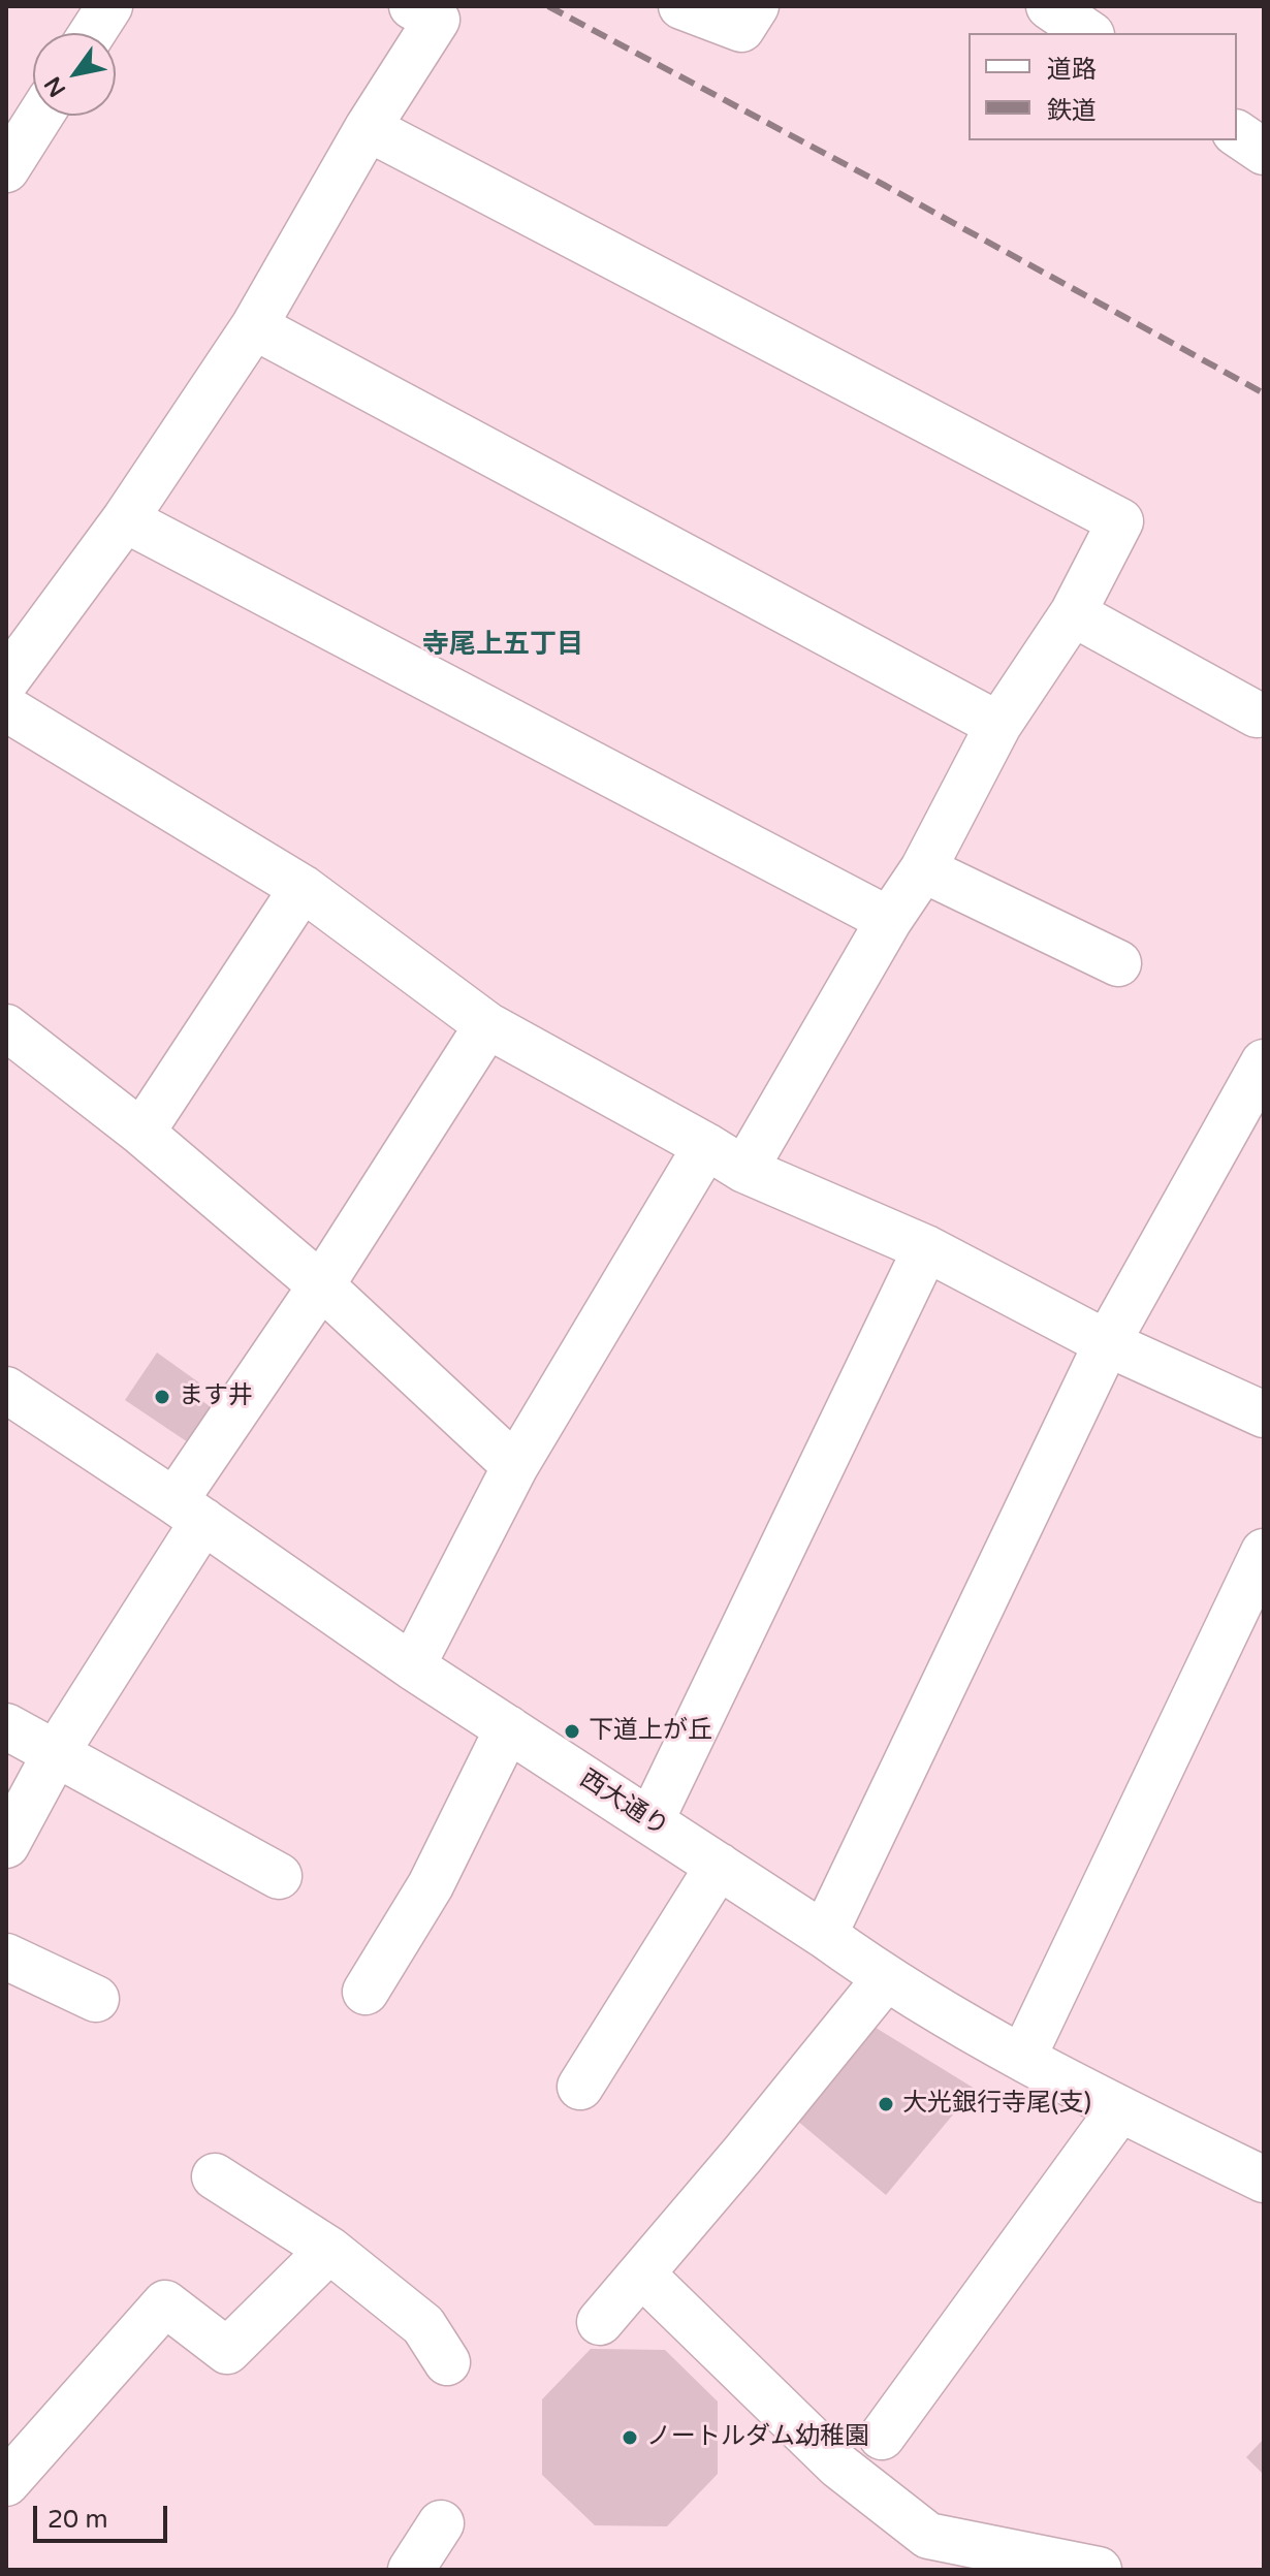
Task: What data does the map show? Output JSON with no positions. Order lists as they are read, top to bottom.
{
  "streets": {
    "street": ["西大通り"]
  },
  "districts": ["寺尾上五丁目"],
  "places": [
    "ます井",
    "下道上が丘",
    "大光銀行寺尾(支)",
    "ノートルダム幼稚園"
  ],
  "legend": ["道路", "鉄道"],
  "scale_bar": "20 m",
  "north": "bottom left"
}
